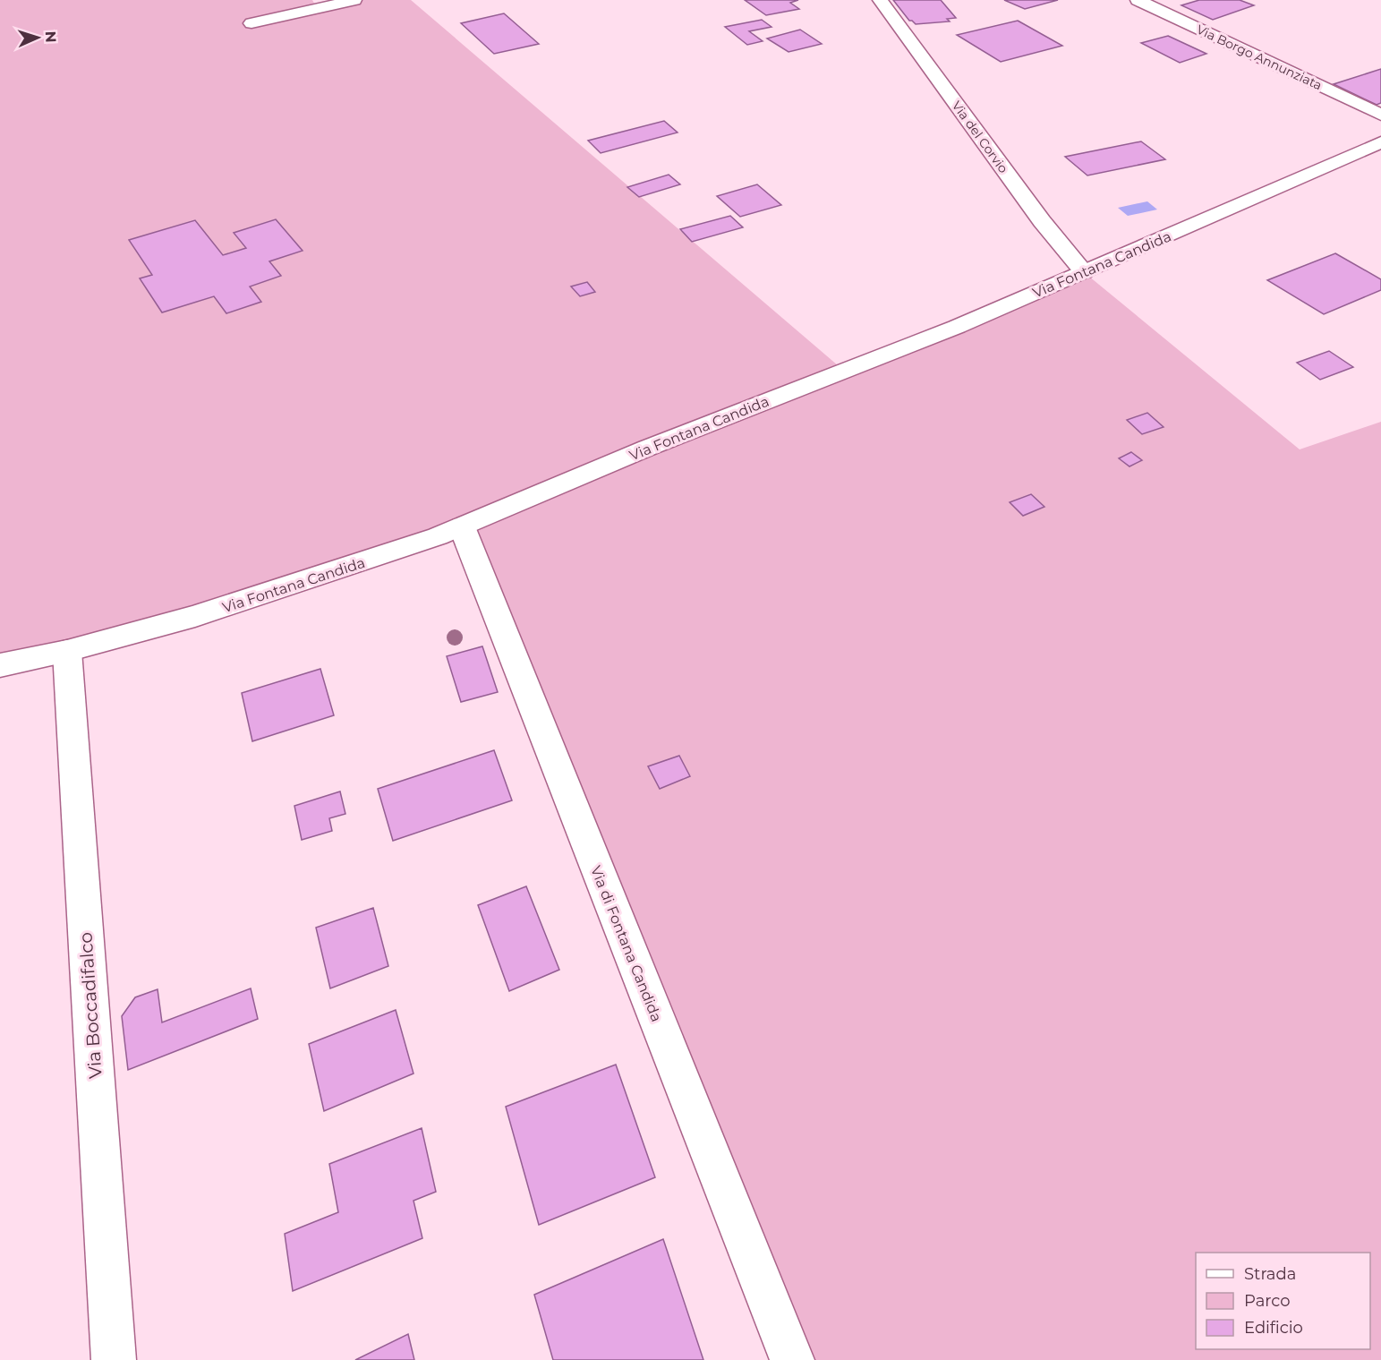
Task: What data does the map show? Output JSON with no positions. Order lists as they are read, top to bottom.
{
  "streets": {
    "street": [
      "Via Borgo Annunziata",
      "Via del Corvio",
      "Via Fontana Candida",
      "Via di Fontana Candida",
      "Via Boccadifalco"
    ]
  },
  "crossings": [
    ["Via del Corvio", "Via Fontana Candida"],
    ["Via Fontana Candida", "Via di Fontana Candida"],
    ["Via Fontana Candida", "Via Boccadifalco"]
  ],
  "legend": ["Strada", "Parco", "Edificio"],
  "north": "right"
}
